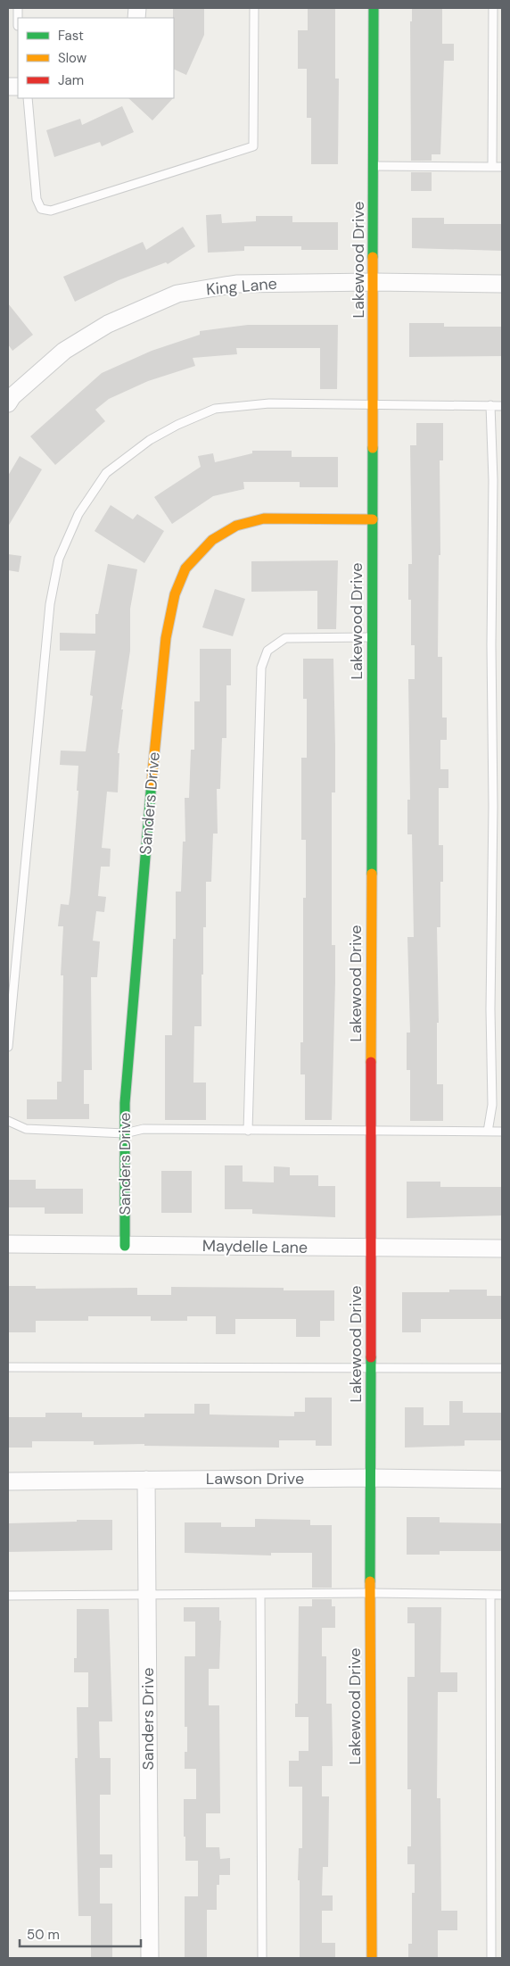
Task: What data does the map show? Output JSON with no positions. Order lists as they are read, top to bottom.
{
  "streets": {
    "street": [
      "Lakewood Drive",
      "King Lane",
      "Sanders Drive",
      "Maydelle Lane",
      "Lawson Drive"
    ]
  },
  "crossings": [
    ["Lakewood Drive", "King Lane"],
    ["Lakewood Drive", "Sanders Drive"],
    ["Lakewood Drive", "Maydelle Lane"],
    ["Lakewood Drive", "Lawson Drive"],
    ["Sanders Drive", "Maydelle Lane"],
    ["Sanders Drive", "Lawson Drive"]
  ],
  "legend": ["Fast", "Slow", "Jam"],
  "scale_bar": "50 m"
}
